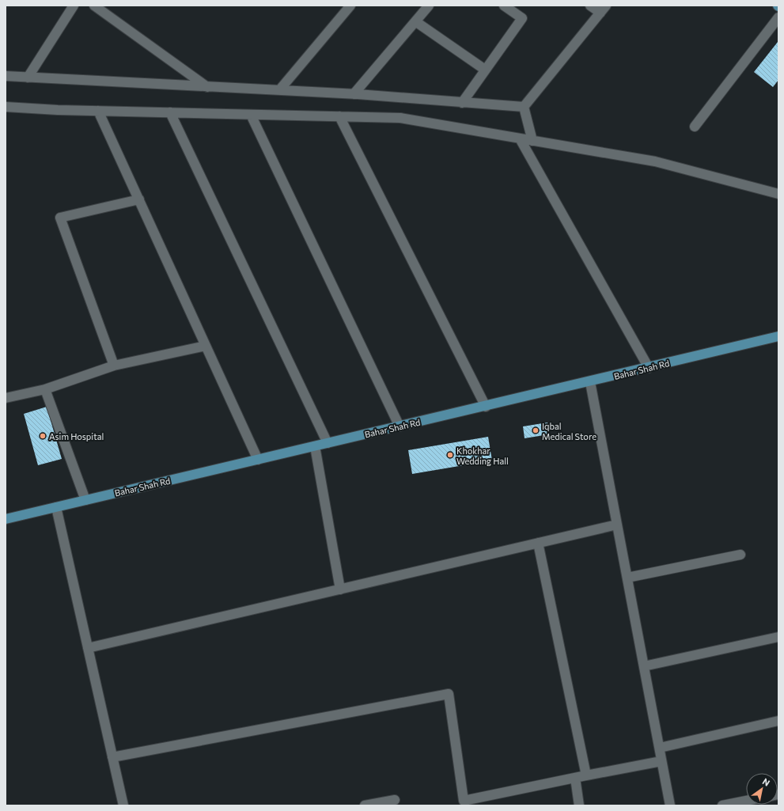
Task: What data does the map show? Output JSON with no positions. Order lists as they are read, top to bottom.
{
  "streets": {
    "main road": ["Bahar Shah Rd"]
  },
  "places": ["Iqbal Medical Store", "Asim Hospital", "Khokhar Wedding Hall"],
  "north": "top right"
}
